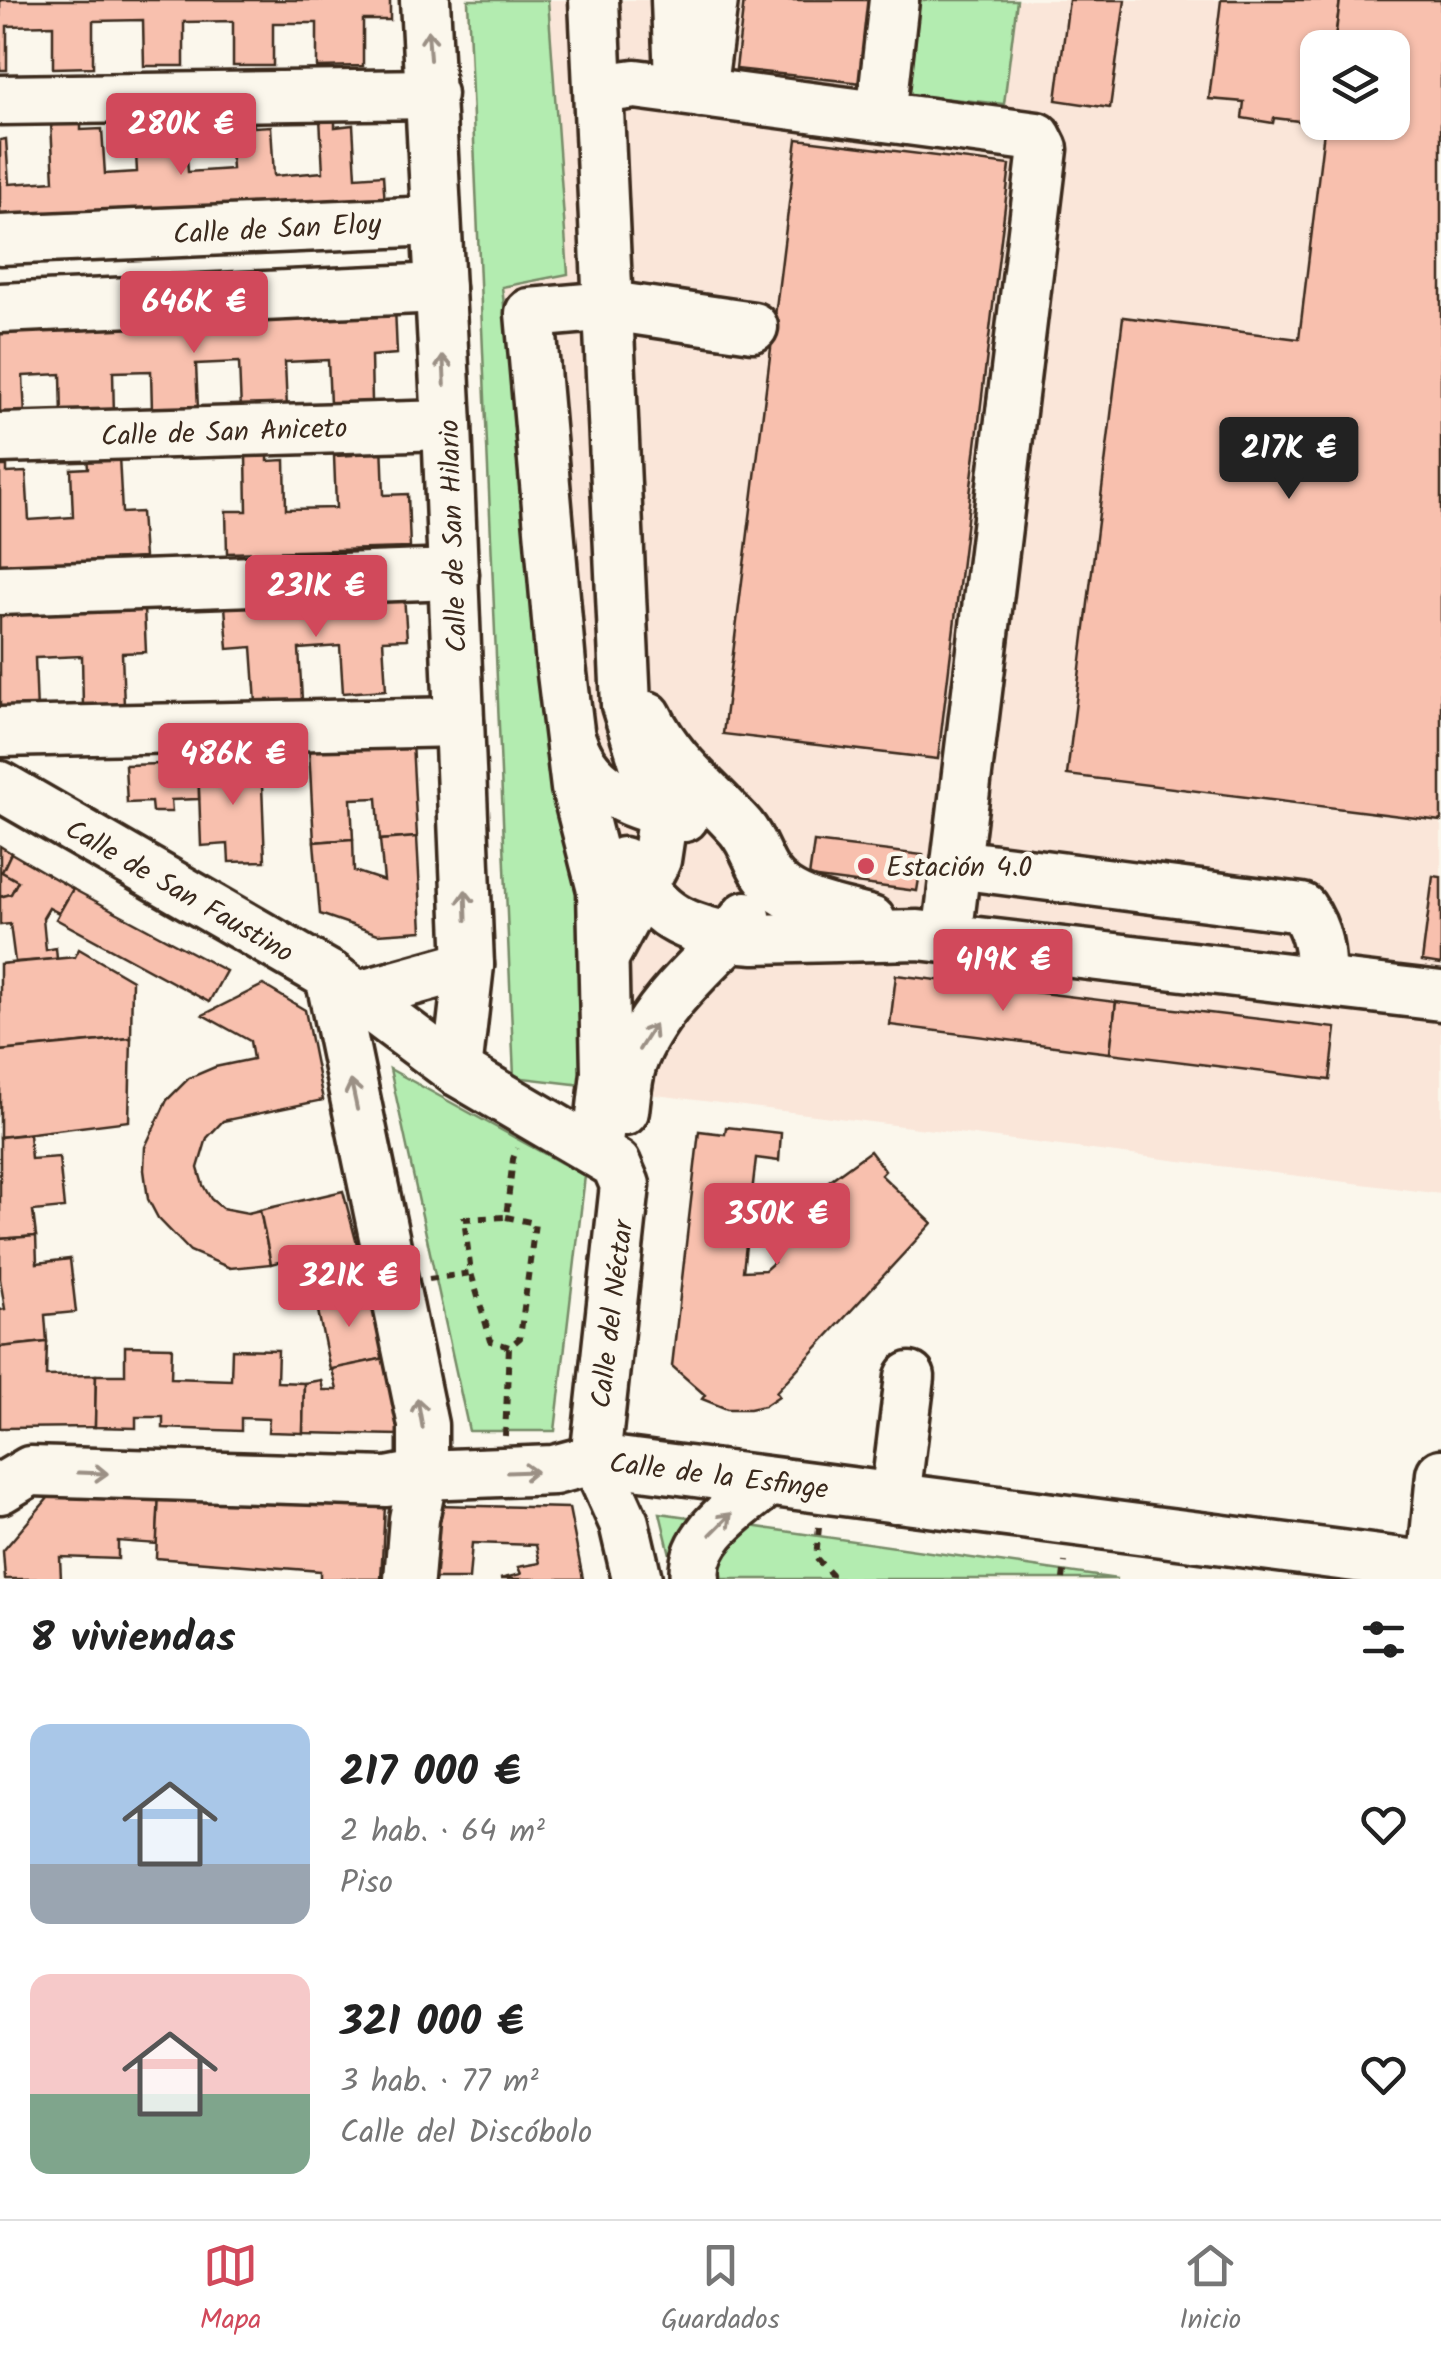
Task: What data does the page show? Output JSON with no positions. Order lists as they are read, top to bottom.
{
  "streets": {
    "street": [
      "Calle de San Eloy",
      "Calle de San Aniceto",
      "Calle de San Hilario",
      "Calle de San Faustino",
      "Calle del Néctar",
      "Calle de la Esfinge"
    ]
  },
  "crossings": [
    ["Calle de San Eloy", "Calle de San Hilario"],
    ["Calle de San Aniceto", "Calle de San Hilario"],
    ["Calle de San Hilario", "Calle de San Faustino"],
    ["Calle de San Faustino", "Calle del Néctar"],
    ["Calle del Néctar", "Calle de la Esfinge"]
  ],
  "one_way": ["Calle de la Esfinge"],
  "places": ["Estación 4.0"],
  "page": {
    "price": [
      "280K €",
      "646K €",
      "217K €",
      "231K €",
      "486K €",
      "419K €",
      "350K €",
      "321K €"
    ],
    "heading": "8 viviendas",
    "list": [
      {
        "name": "217 000 €",
        "note": "2 hab. · 64 m² · Piso"
      },
      {
        "name": "321 000 €",
        "note": "3 hab. · 77 m² · Calle del Discóbolo"
      }
    ],
    "tabs": ["Mapa", "Guardados", "Inicio"]
  }
}
